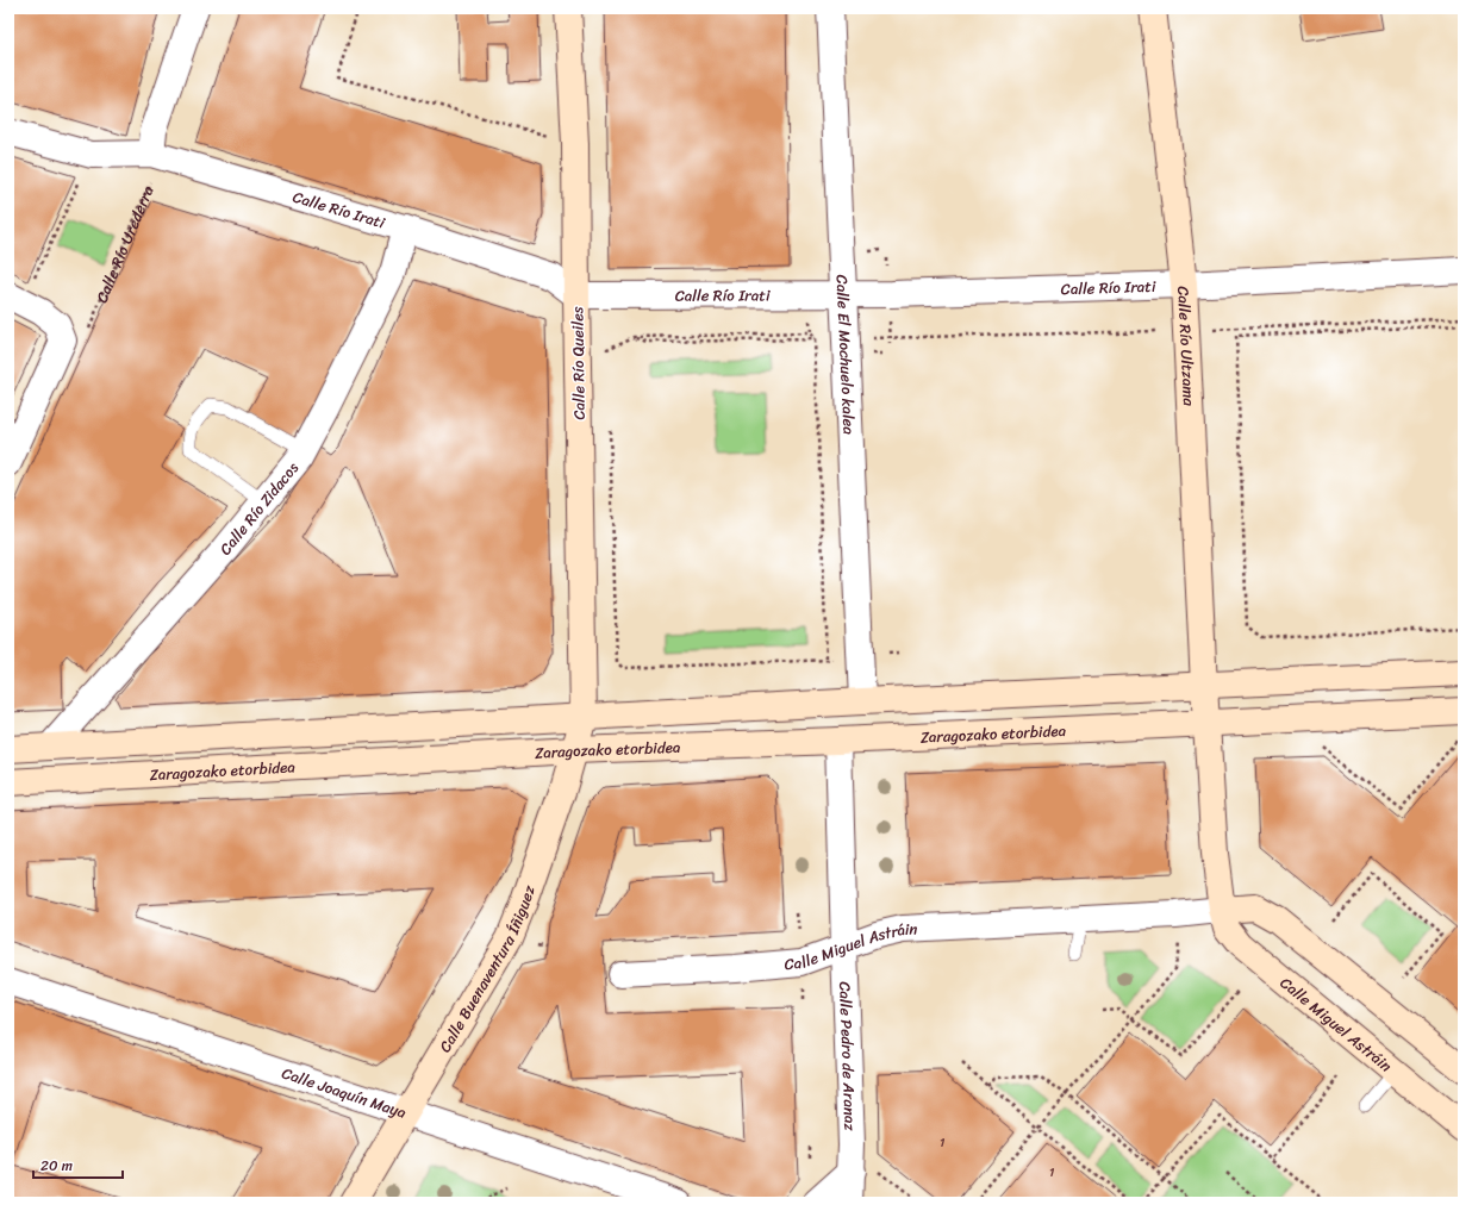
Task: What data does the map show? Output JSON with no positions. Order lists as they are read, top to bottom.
{
  "streets": {
    "main road": [
      "Calle Río Ultzama",
      "Calle Río Queiles",
      "Zaragozako etorbidea",
      "Calle Miguel Astráin",
      "Calle Buenaventura Íñiguez"
    ],
    "street": [
      "Calle Río Irati",
      "Calle El Mochuelo kalea",
      "Calle Río Zidacos",
      "Calle Pedro de Aranaz",
      "Calle Joaquín Maya"
    ],
    "path": ["Calle Río Urederra"]
  },
  "crossings": [
    ["Calle Río Irati", "Calle Río Urederra"],
    ["Calle Río Irati", "Calle Río Ultzama"],
    ["Calle Río Irati", "Calle El Mochuelo kalea"],
    ["Calle Río Irati", "Calle Río Queiles"],
    ["Calle Río Irati", "Calle Río Zidacos"],
    ["Calle Río Ultzama", "Zaragozako etorbidea"],
    ["Calle El Mochuelo kalea", "Zaragozako etorbidea"],
    ["Calle Río Queiles", "Zaragozako etorbidea"],
    ["Calle Río Queiles", "Calle Buenaventura Íñiguez"],
    ["Calle Río Zidacos", "Zaragozako etorbidea"],
    ["Zaragozako etorbidea", "Calle Miguel Astráin"],
    ["Zaragozako etorbidea", "Calle Buenaventura Íñiguez"],
    ["Zaragozako etorbidea", "Calle Pedro de Aranaz"],
    ["Calle Miguel Astráin", "Calle Pedro de Aranaz"],
    ["Calle Buenaventura Íñiguez", "Calle Joaquín Maya"]
  ],
  "house_numbers": ["1", "1"],
  "scale_bar": "20 m"
}
